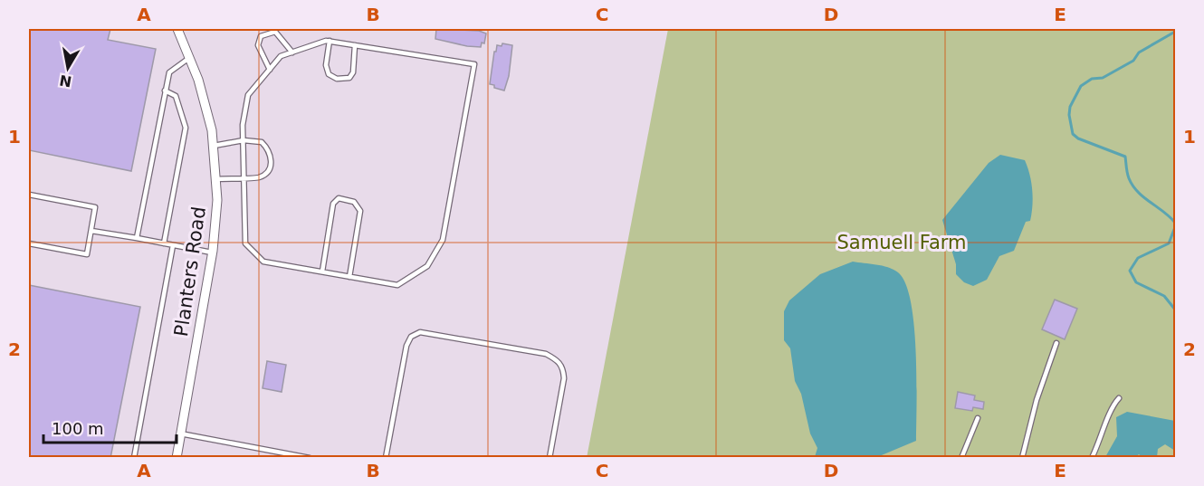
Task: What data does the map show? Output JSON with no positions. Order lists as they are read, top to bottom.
{
  "streets": {
    "street": ["Planters Road"]
  },
  "parks": ["Samuell Farm"],
  "scale_bar": "100 m",
  "north": "bottom",
  "grid": {
    "columns": [
      "A",
      "B",
      "C",
      "D",
      "E"
    ],
    "rows": ["1", "2"]
  }
}
